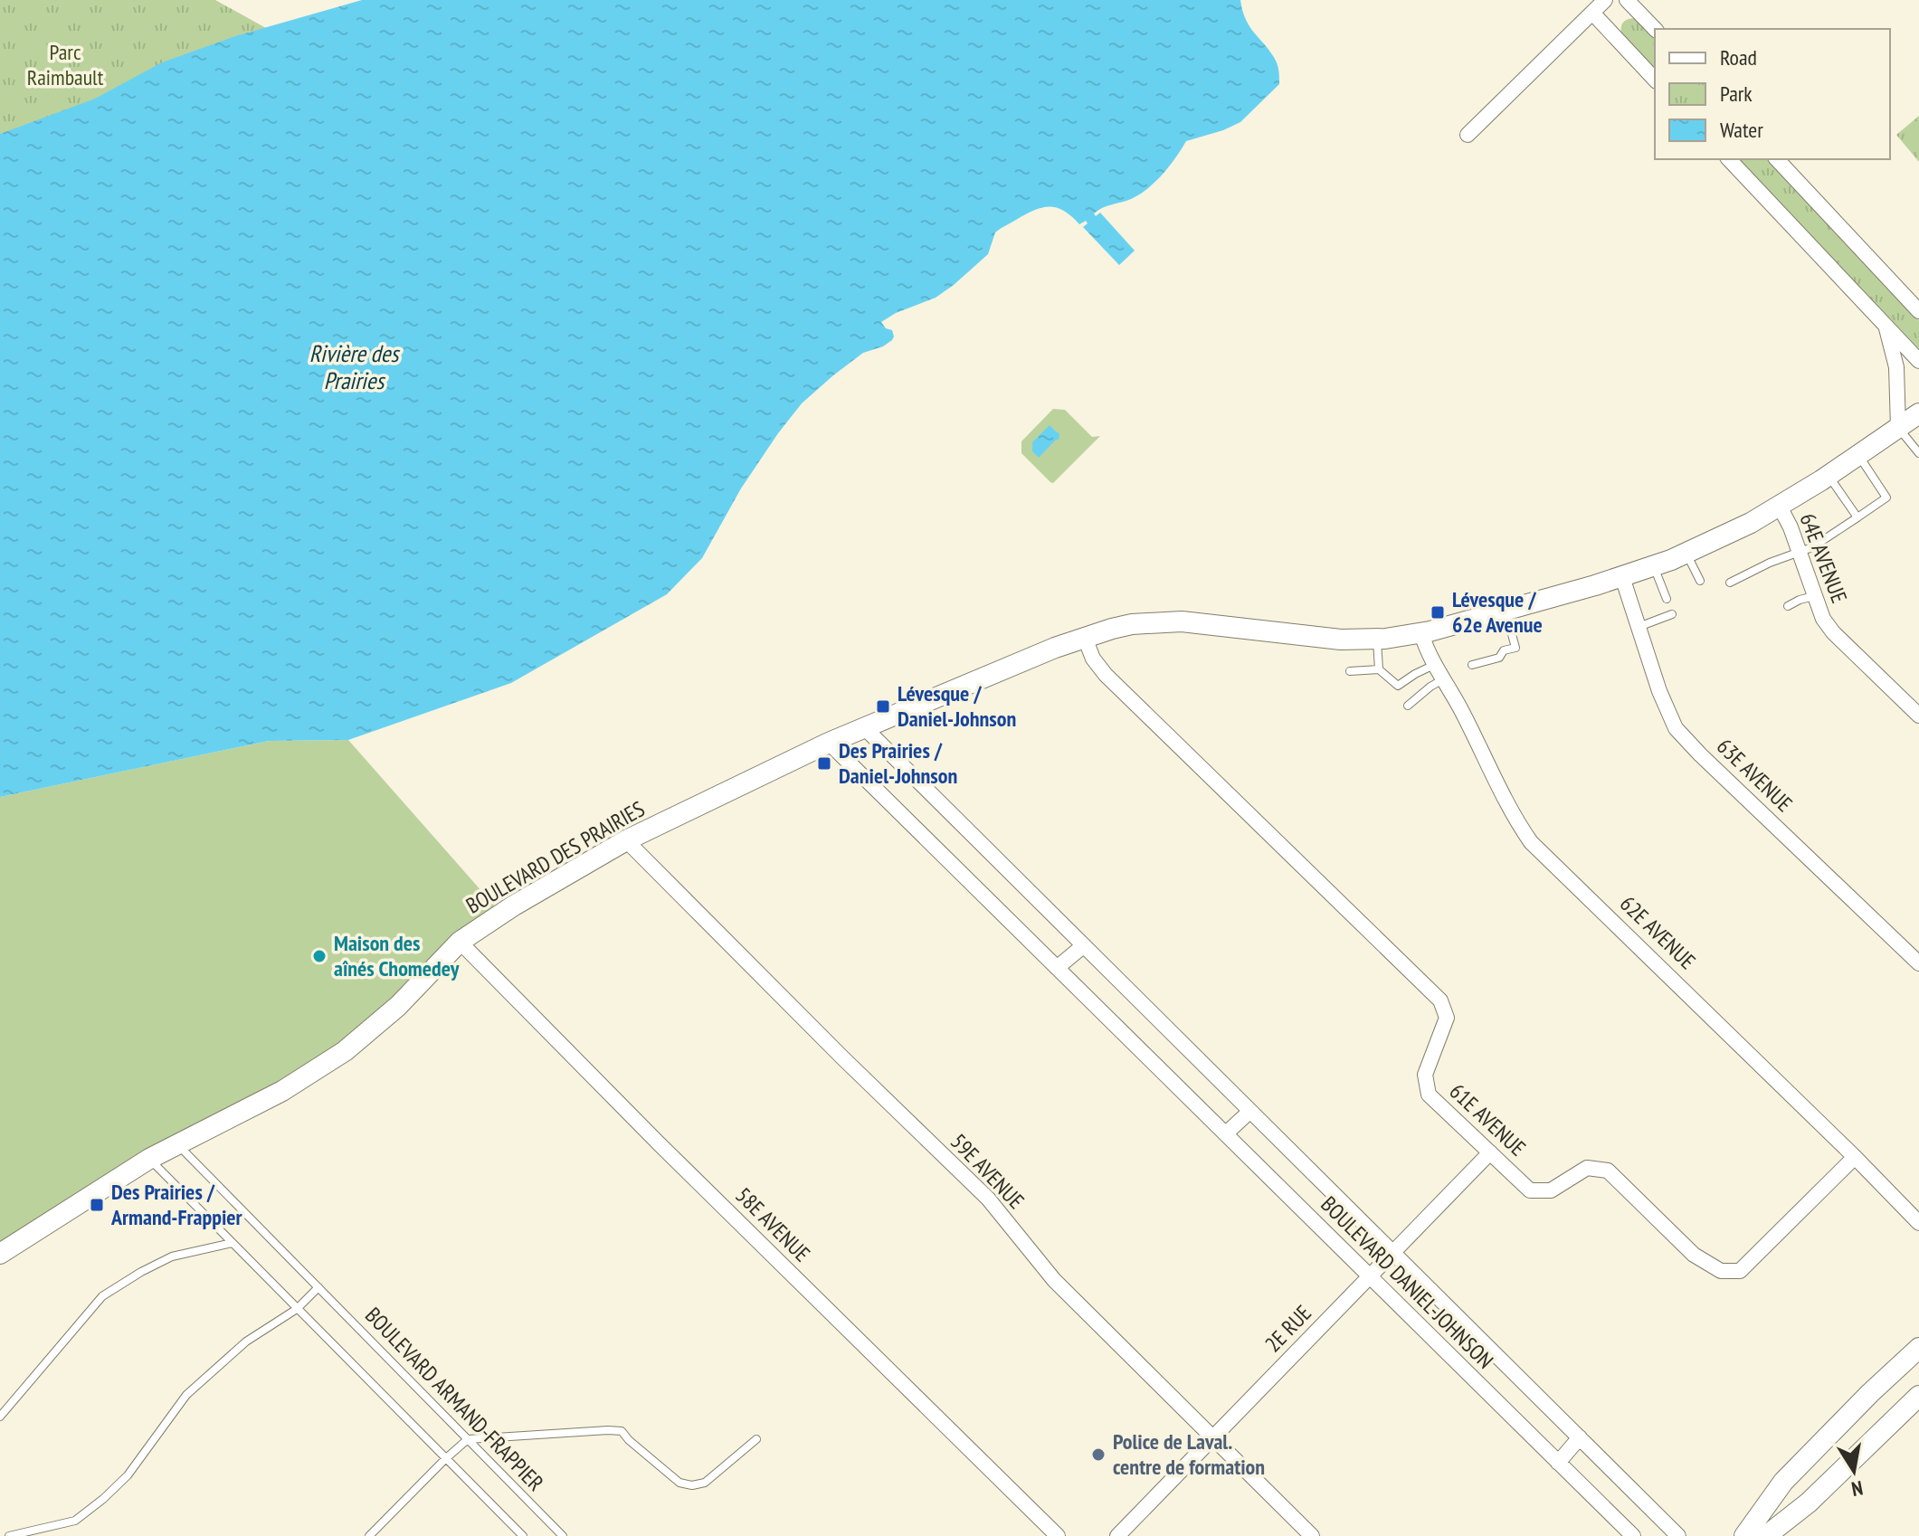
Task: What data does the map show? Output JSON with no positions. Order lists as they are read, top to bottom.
{
  "streets": {
    "street": [
      "64E AVENUE",
      "63E AVENUE",
      "BOULEVARD DES PRAIRIES",
      "62E AVENUE",
      "61E AVENUE",
      "59E AVENUE",
      "58E AVENUE",
      "BOULEVARD DANIEL-JOHNSON",
      "2E RUE"
    ],
    "lane": ["BOULEVARD ARMAND-FRAPPIER"]
  },
  "crossings": [
    ["64E AVENUE", "BOULEVARD DES PRAIRIES"],
    ["63E AVENUE", "BOULEVARD DES PRAIRIES"],
    ["BOULEVARD DES PRAIRIES", "62E AVENUE"],
    ["BOULEVARD DES PRAIRIES", "61E AVENUE"],
    ["BOULEVARD DES PRAIRIES", "59E AVENUE"],
    ["BOULEVARD DES PRAIRIES", "58E AVENUE"],
    ["BOULEVARD DES PRAIRIES", "BOULEVARD DANIEL-JOHNSON"],
    ["BOULEVARD DES PRAIRIES", "BOULEVARD ARMAND-FRAPPIER"],
    ["62E AVENUE", "61E AVENUE"],
    ["61E AVENUE", "2E RUE"],
    ["59E AVENUE", "2E RUE"],
    ["BOULEVARD DANIEL-JOHNSON", "2E RUE"]
  ],
  "water": ["Rivière des Prairies"],
  "parks": ["Parc Raimbault"],
  "places": {
    "transit": [
      "Lévesque / 62e Avenue",
      "Lévesque / Daniel-Johnson",
      "Des Prairies / Daniel-Johnson",
      "Des Prairies / Armand-Frappier"
    ],
    "other": ["Maison des aînés Chomedey", "Police de Laval. centre de formation"]
  },
  "legend": ["Road", "Park", "Water"],
  "north": "bottom"
}
